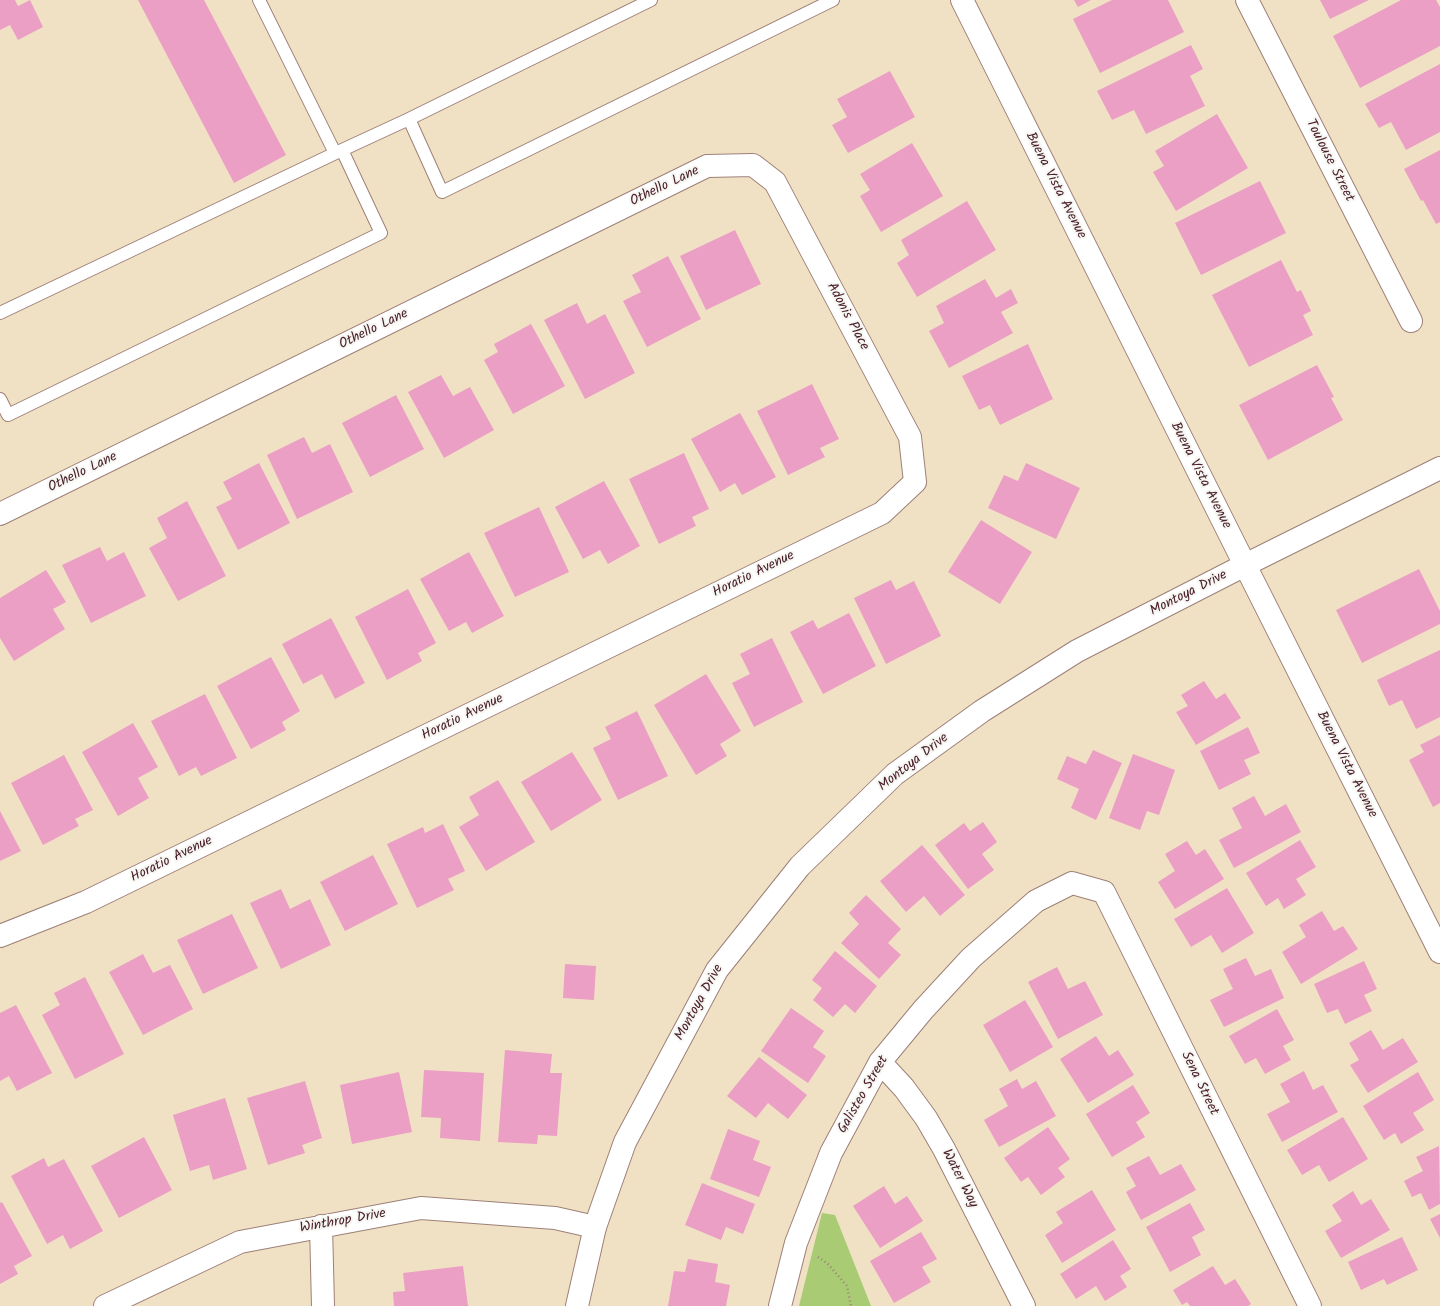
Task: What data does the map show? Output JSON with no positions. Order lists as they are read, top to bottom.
{
  "streets": {
    "street": [
      "Toulouse Street",
      "Buena Vista Avenue",
      "Othello Lane",
      "Adonis Place",
      "Horatio Avenue",
      "Montoya Drive",
      "Sena Street",
      "Galisteo Street",
      "Water Way",
      "Winthrop Drive"
    ]
  },
  "crossings": [
    ["Buena Vista Avenue", "Montoya Drive"],
    ["Othello Lane", "Adonis Place"],
    ["Adonis Place", "Horatio Avenue"],
    ["Montoya Drive", "Winthrop Drive"],
    ["Sena Street", "Galisteo Street"],
    ["Galisteo Street", "Water Way"]
  ]
}
